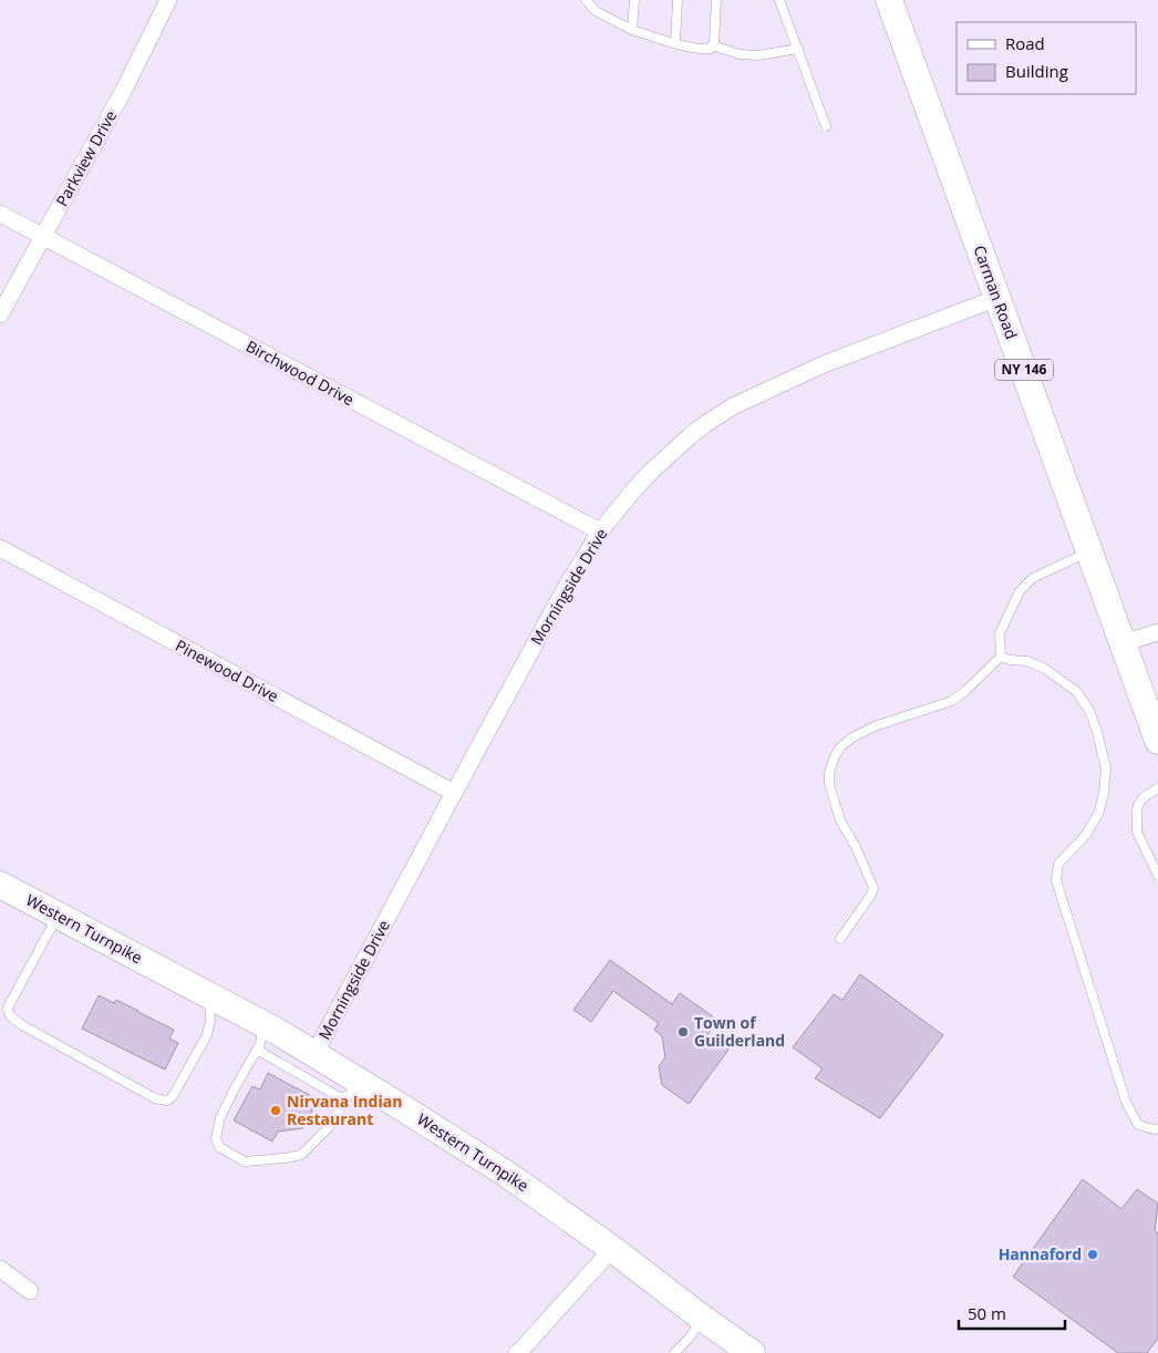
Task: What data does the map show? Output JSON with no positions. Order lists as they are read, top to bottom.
{
  "streets": {
    "main road": ["Carman Road", "NY 146", "Western Turnpike"],
    "street": [
      "Parkview Drive",
      "Birchwood Drive",
      "Morningside Drive",
      "Pinewood Drive"
    ]
  },
  "crossings": [
    ["Parkview Drive", "Birchwood Drive"],
    ["Carman Road", "Morningside Drive"],
    ["Birchwood Drive", "Morningside Drive"],
    ["Morningside Drive", "Pinewood Drive"],
    ["Morningside Drive", "Western Turnpike"]
  ],
  "places": ["Town of Guilderland", "Nirvana Indian Restaurant", "Hannaford"],
  "legend": ["Road", "Building"],
  "scale_bar": "50 m"
}
